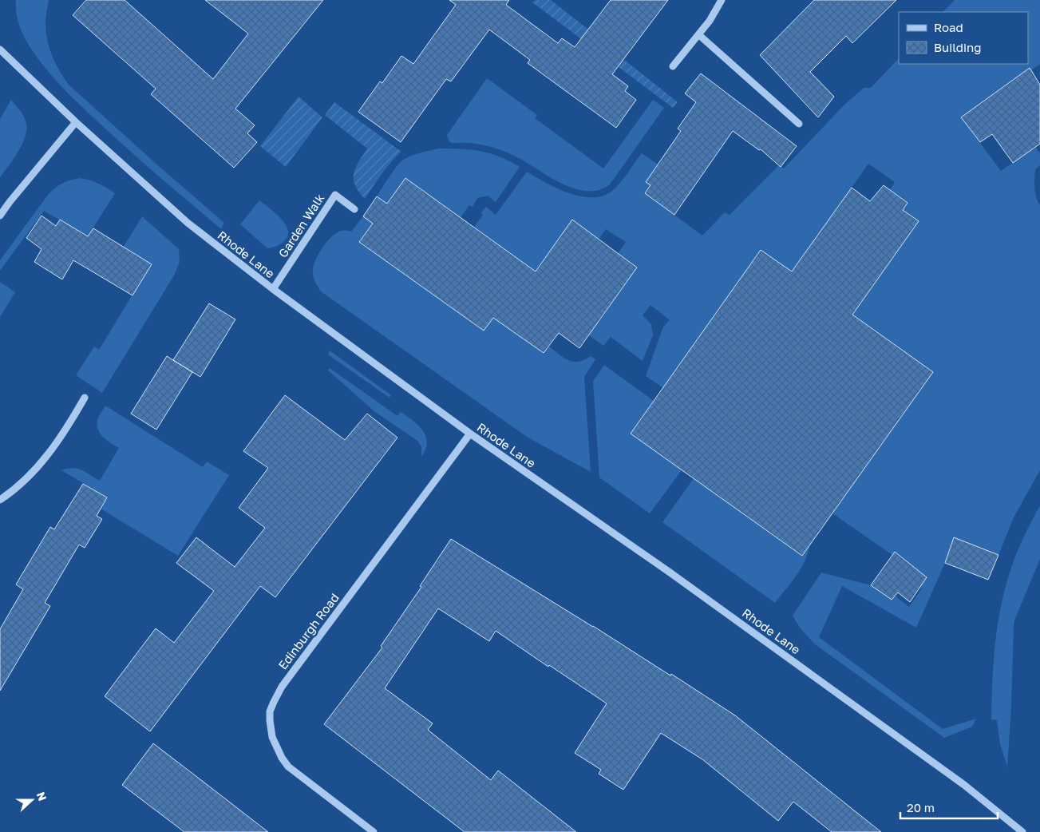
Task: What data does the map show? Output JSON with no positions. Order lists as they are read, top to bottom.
{
  "streets": {
    "street": ["Garden Walk", "Rhode Lane", "Edinburgh Road"]
  },
  "crossings": [
    ["Garden Walk", "Rhode Lane"],
    ["Rhode Lane", "Edinburgh Road"]
  ],
  "legend": ["Road", "Building"],
  "scale_bar": "20 m",
  "north": "right"
}
